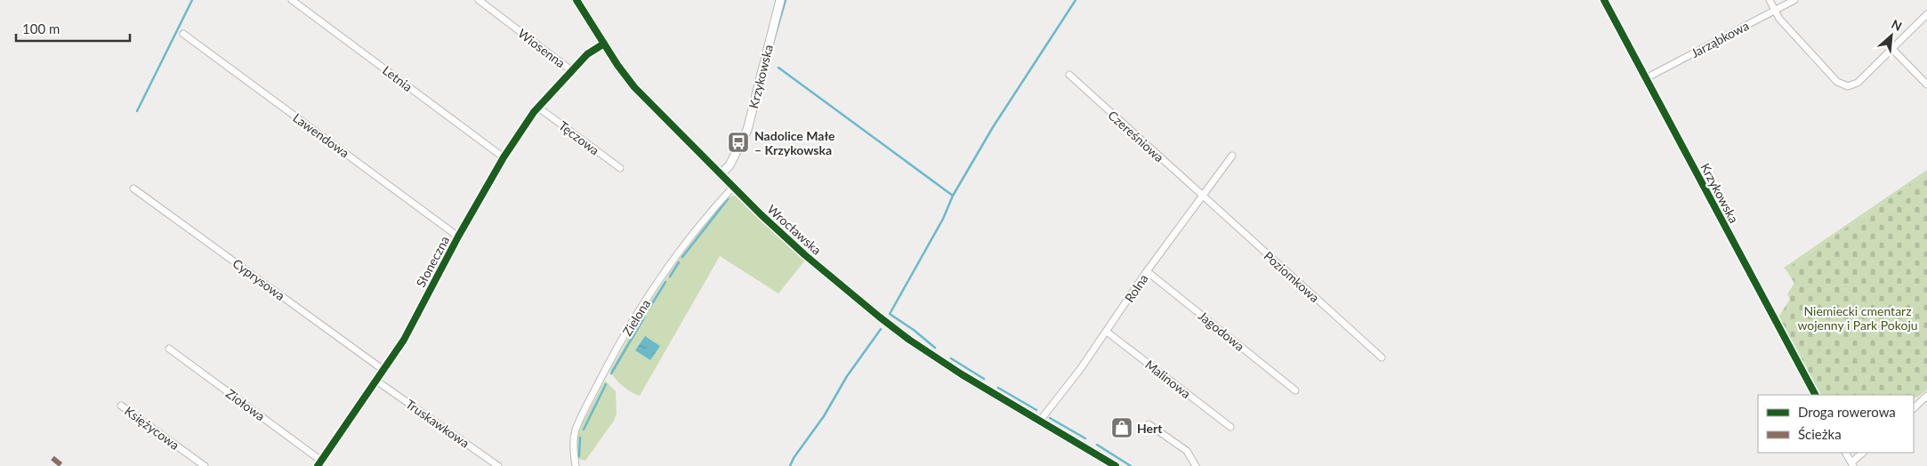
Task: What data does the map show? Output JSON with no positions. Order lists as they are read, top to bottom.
{
  "streets": {
    "street": [
      "Jarząbkowa",
      "Wiosenna",
      "Krzykowska",
      "Letnia",
      "Lawendowa",
      "Czereśniowa",
      "Tęczowa",
      "Wrocławska",
      "Słoneczna",
      "Poziomkowa",
      "Cyprysowa",
      "Rolna",
      "Zielona",
      "Jagodowa",
      "Malinowa",
      "Ziołowa",
      "Truskawkowa",
      "Księżycowa"
    ]
  },
  "crossings": [
    ["Jarząbkowa", "Krzykowska"],
    ["Wiosenna", "Wrocławska"],
    ["Wiosenna", "Słoneczna"],
    ["Krzykowska", "Wrocławska"],
    ["Letnia", "Słoneczna"],
    ["Lawendowa", "Słoneczna"],
    ["Czereśniowa", "Poziomkowa"],
    ["Czereśniowa", "Rolna"],
    ["Tęczowa", "Słoneczna"],
    ["Wrocławska", "Rolna"],
    ["Wrocławska", "Zielona"],
    ["Słoneczna", "Cyprysowa"],
    ["Słoneczna", "Ziołowa"],
    ["Słoneczna", "Truskawkowa"],
    ["Poziomkowa", "Rolna"],
    ["Rolna", "Jagodowa"],
    ["Rolna", "Malinowa"]
  ],
  "parks": ["Niemiecki cmentarz wojenny i Park Pokoju"],
  "places": {
    "bus stop": ["Nadolice Małe – Krzykowska"],
    "shop": ["Hert"]
  },
  "legend": ["Droga rowerowa", "Ścieżka"],
  "scale_bar": "100 m",
  "north": "top right"
}
